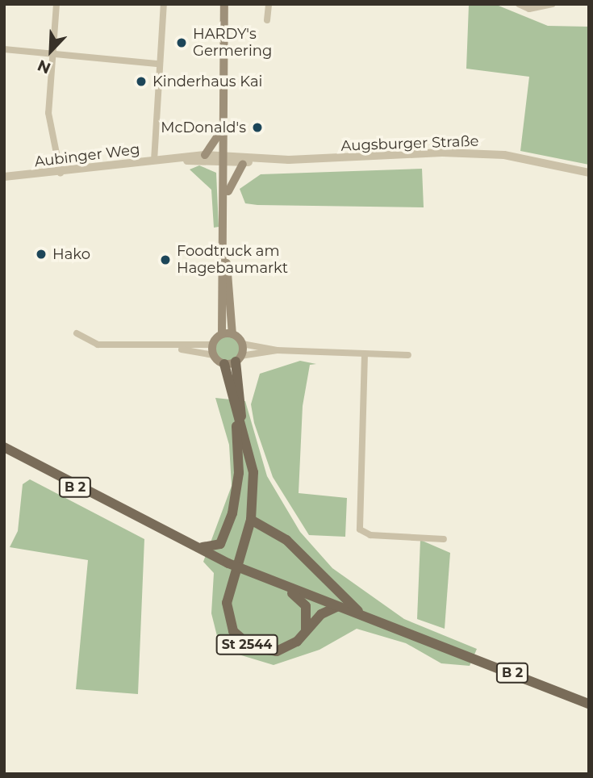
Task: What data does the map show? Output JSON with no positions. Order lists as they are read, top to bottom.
{
  "streets": {
    "main road": ["B 2", "St 2544"],
    "street": ["Augsburger Straße", "Aubinger Weg"]
  },
  "crossings": [
    ["Augsburger Straße", "Aubinger Weg"]
  ],
  "places": [
    "HARDY's Germering",
    "Kinderhaus Kai",
    "McDonald's",
    "Hako",
    "Foodtruck am Hagebaumarkt"
  ],
  "north": "bottom left"
}
